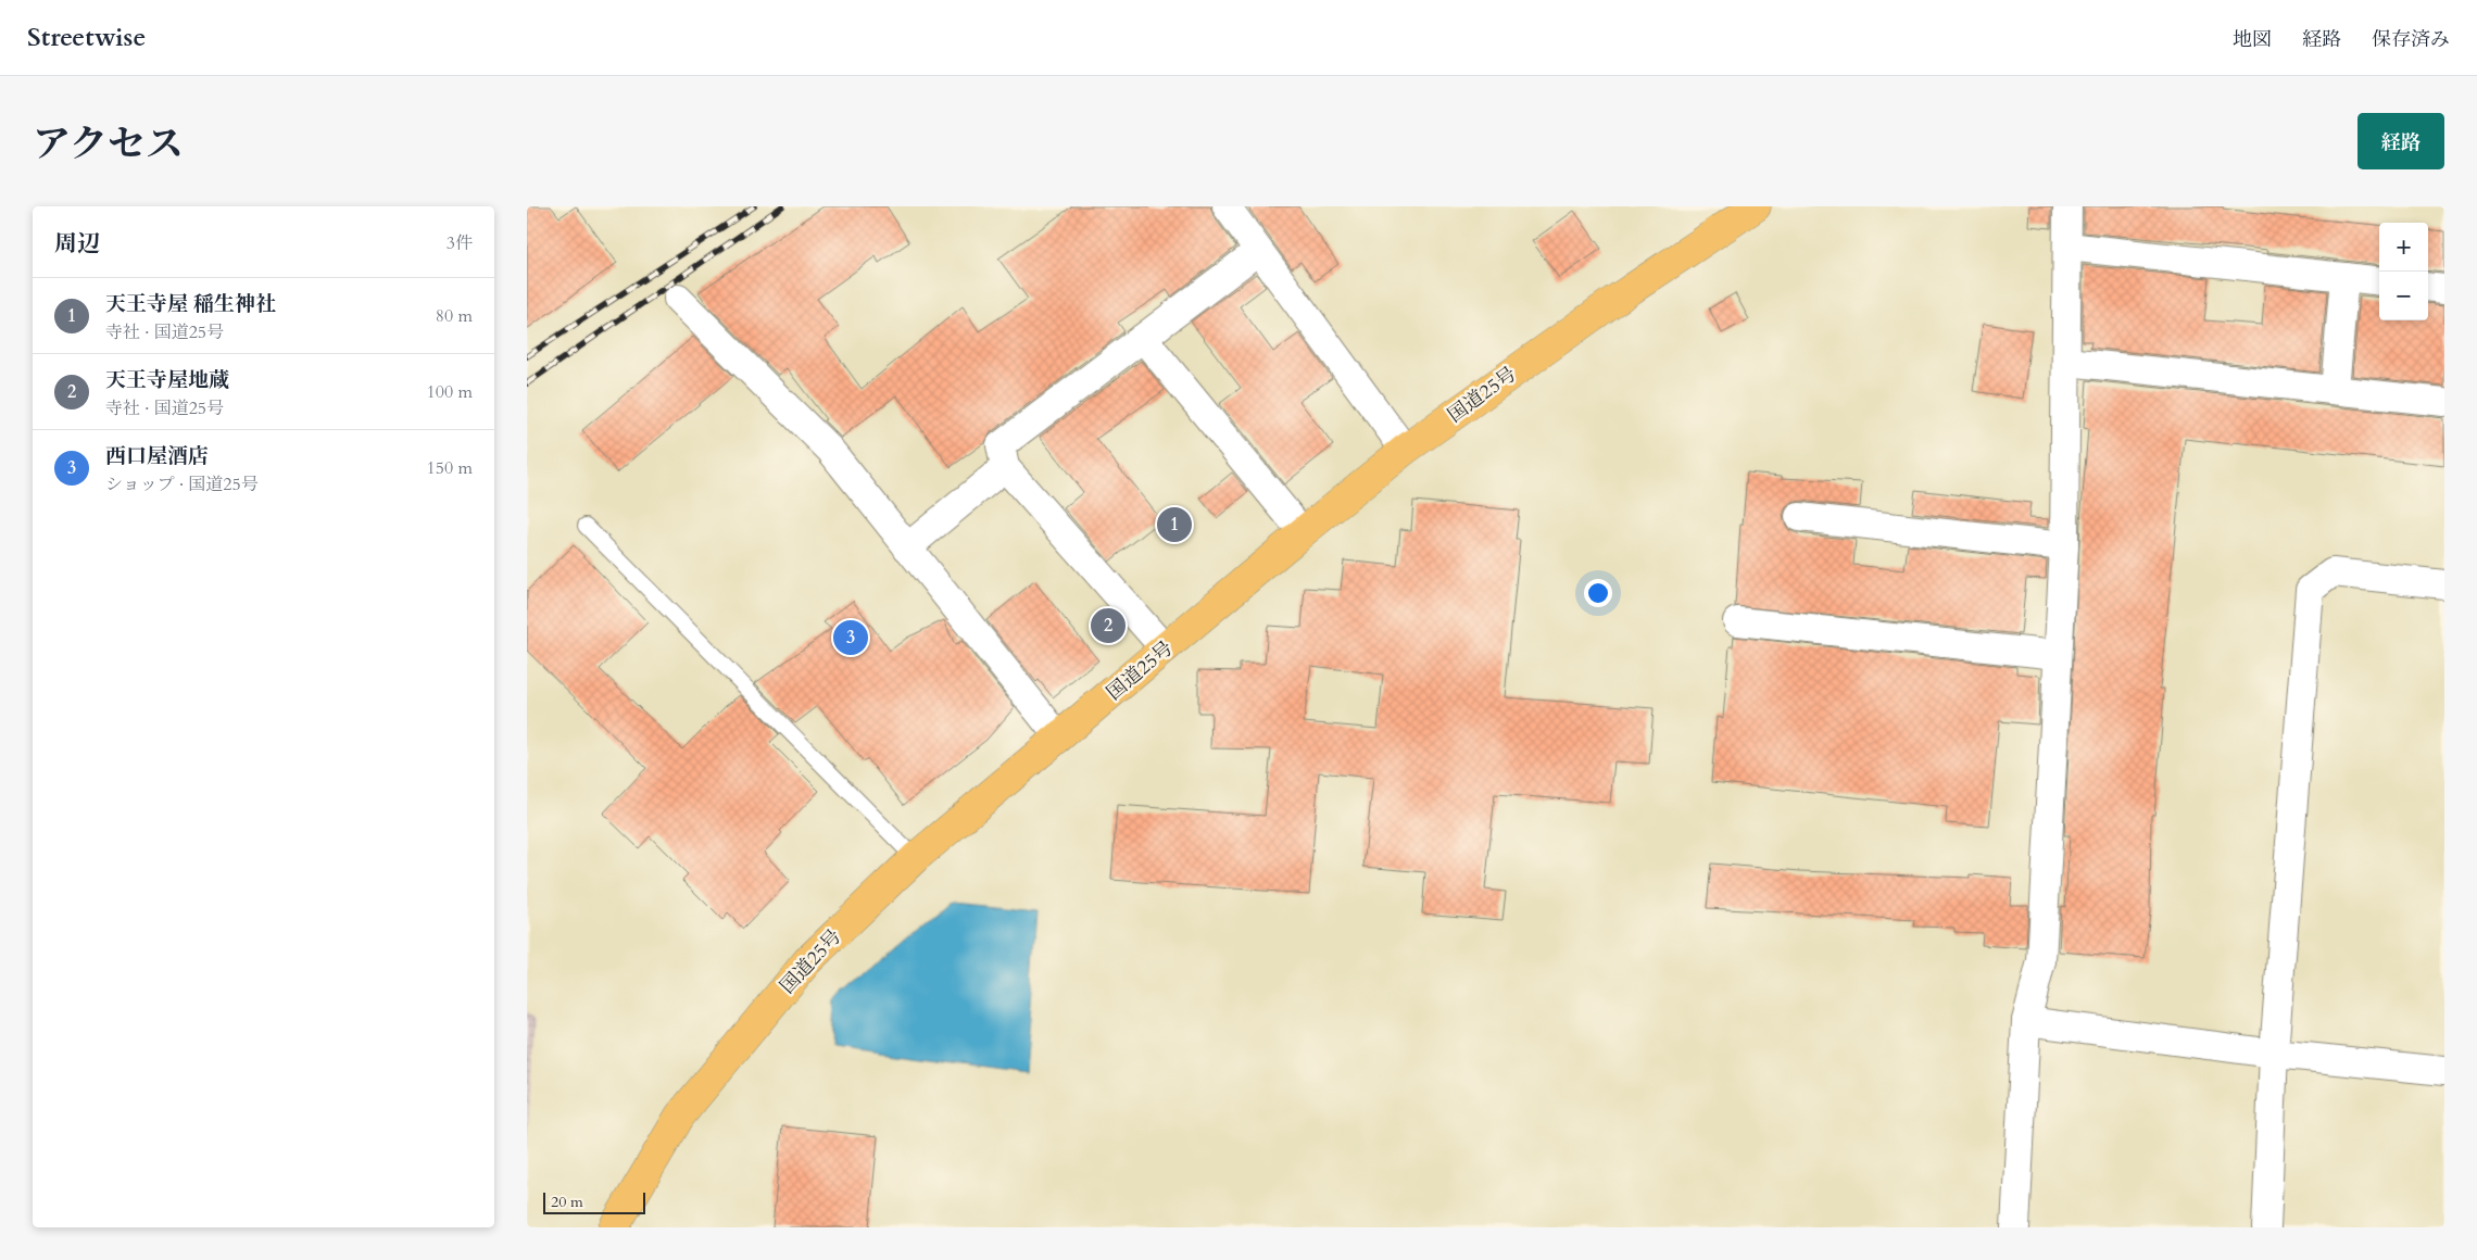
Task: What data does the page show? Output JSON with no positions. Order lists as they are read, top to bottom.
{
  "streets": {
    "highway": ["国道25号"]
  },
  "scale_bar": "20 m",
  "page": {
    "header": "Streetwise",
    "nav": ["地図", "経路", "保存済み"],
    "title": "アクセス",
    "buttons": "経路",
    "heading": ["周辺", "3件"],
    "map_buttons": ["+", "−"],
    "list": [
      {
        "mark": "1",
        "name": "天王寺屋 稲生神社",
        "note": "寺社 · 国道25号",
        "value": "80 m"
      },
      {
        "mark": "2",
        "name": "天王寺屋地蔵",
        "note": "寺社 · 国道25号",
        "value": "100 m"
      },
      {
        "mark": "3",
        "name": "西口屋酒店",
        "note": "ショップ · 国道25号",
        "value": "150 m"
      }
    ],
    "pins": ["1", "2", "3"],
    "scale": "20 m"
  }
}
